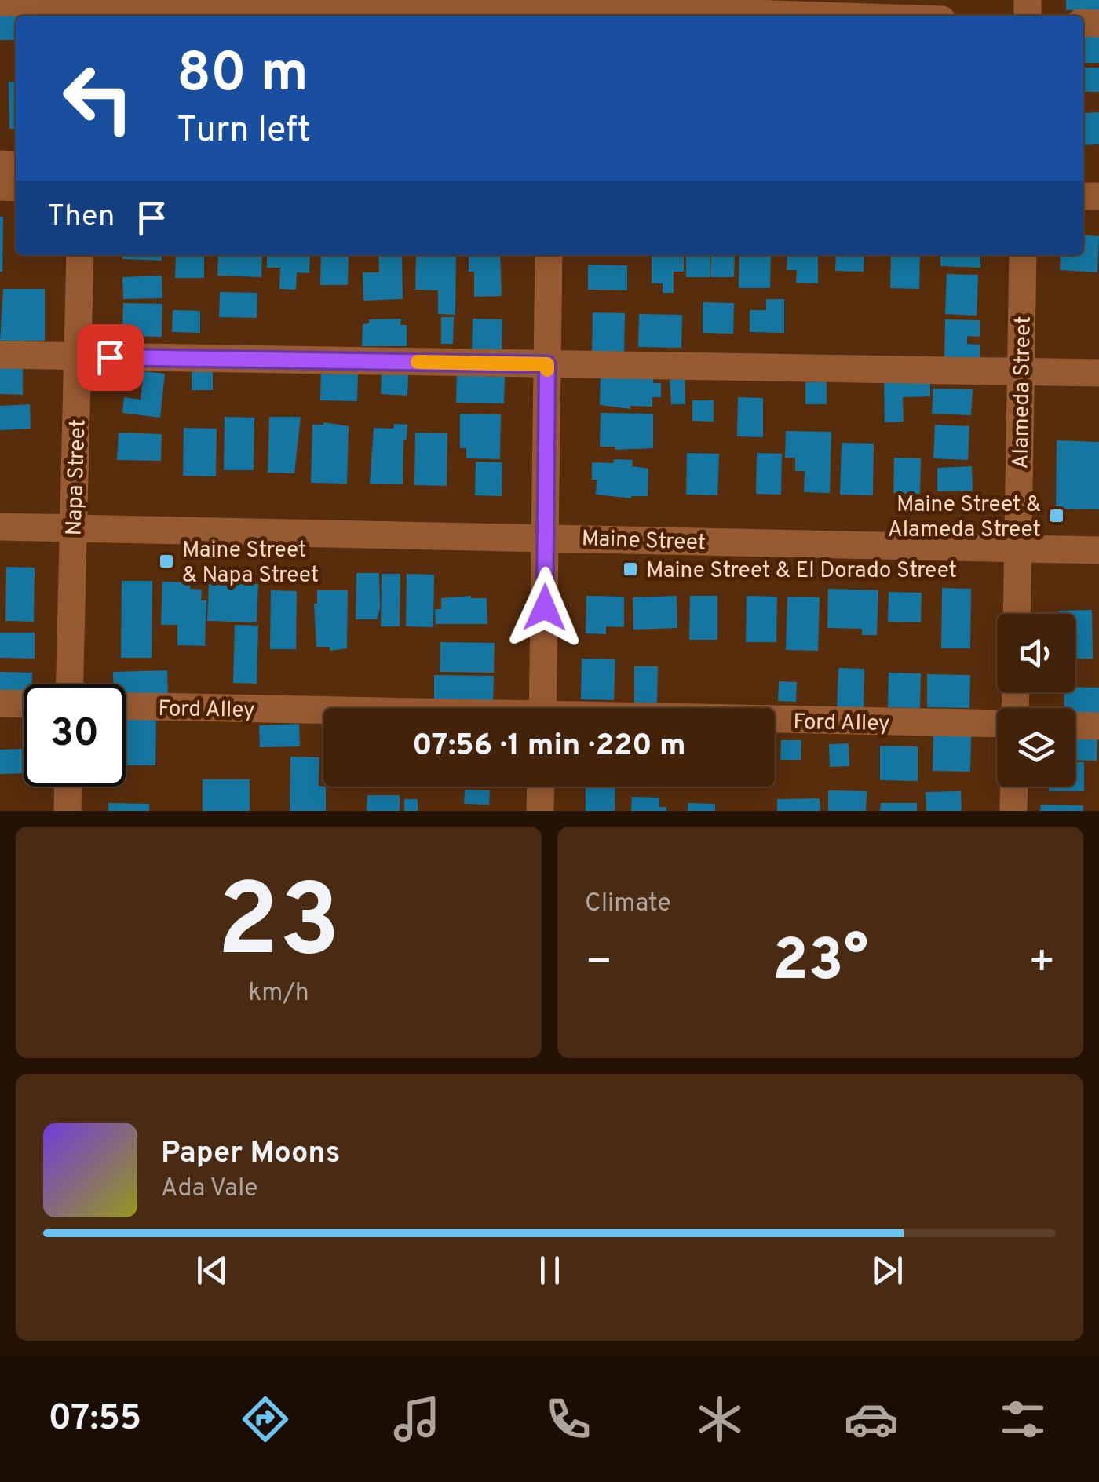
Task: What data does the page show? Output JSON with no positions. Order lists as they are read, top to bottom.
{
  "streets": {
    "street": [
      "Alameda Street",
      "Napa Street",
      "Maine Street",
      "Ford Alley"
    ]
  },
  "crossings": [
    ["Alameda Street", "Maine Street"],
    ["Napa Street", "Maine Street"]
  ],
  "places": {
    "transit": ["Maine Street & Alameda Street", "Maine Street & Napa Street", "Maine Street & El Dorado Street"]
  },
  "page": {
    "turn": ["80 m", "Turn left"],
    "then": "Then",
    "limit": "30",
    "trip": "07:56 · 1 min · 220 m",
    "tile": [
      ["23", "km/h"],
      "Climate"
    ],
    "heat": ["−", "23°", "+"],
    "song": ["Paper Moons", "Ada Vale"],
    "tabs": "07:55"
  }
}
